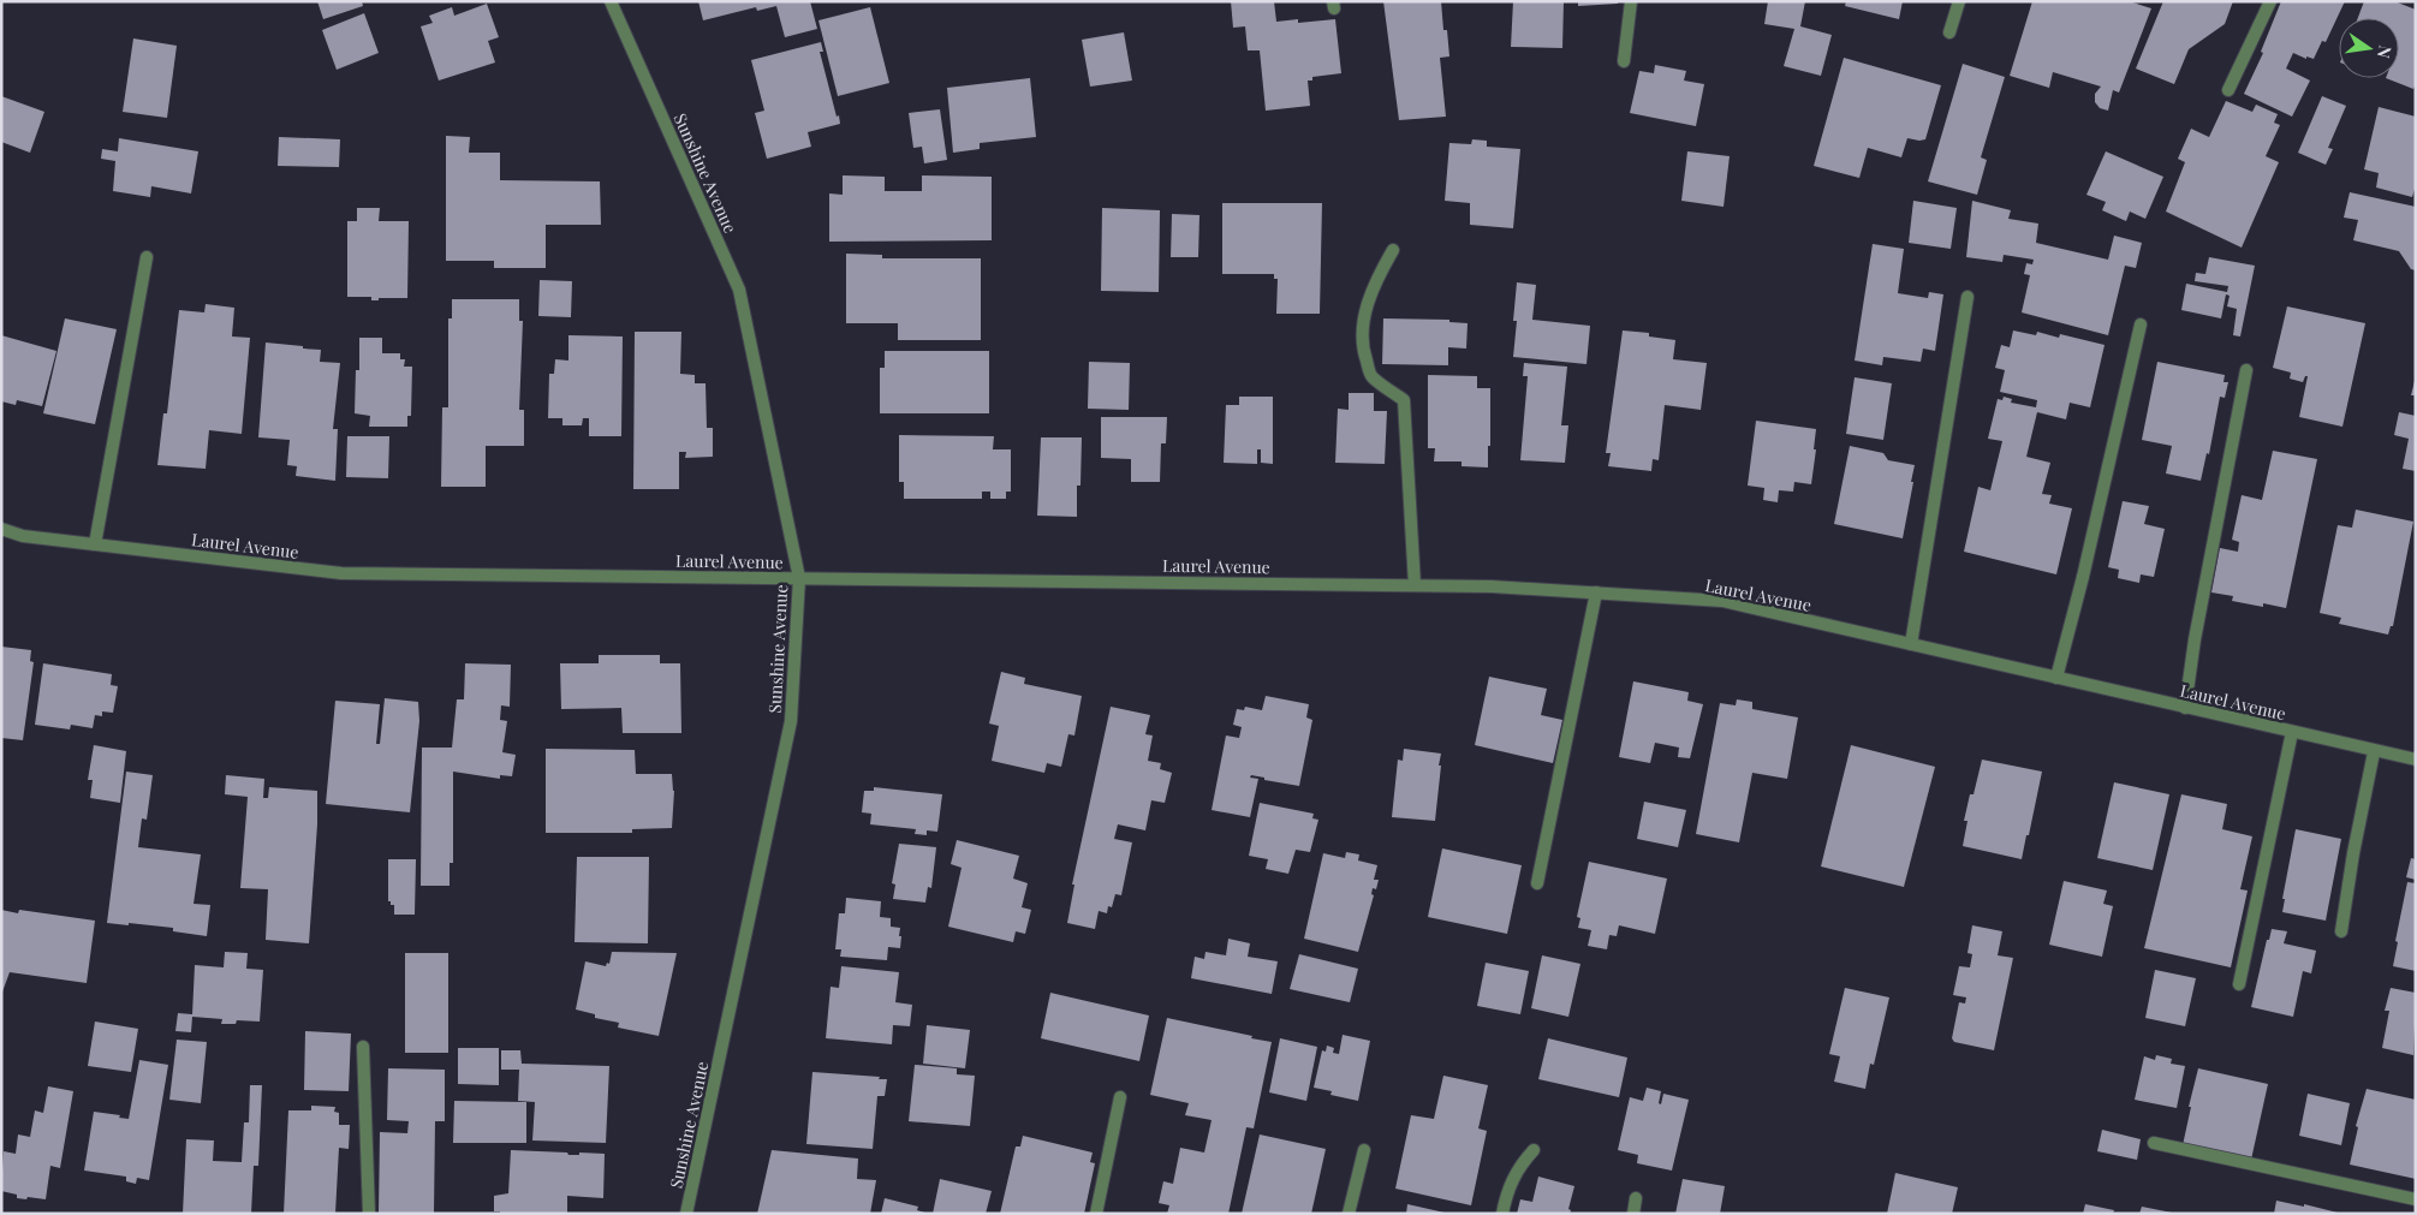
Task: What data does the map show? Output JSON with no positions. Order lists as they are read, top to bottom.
{
  "streets": {
    "street": ["Sunshine Avenue", "Laurel Avenue"]
  },
  "crossings": [
    ["Sunshine Avenue", "Laurel Avenue"]
  ],
  "north": "right"
}
